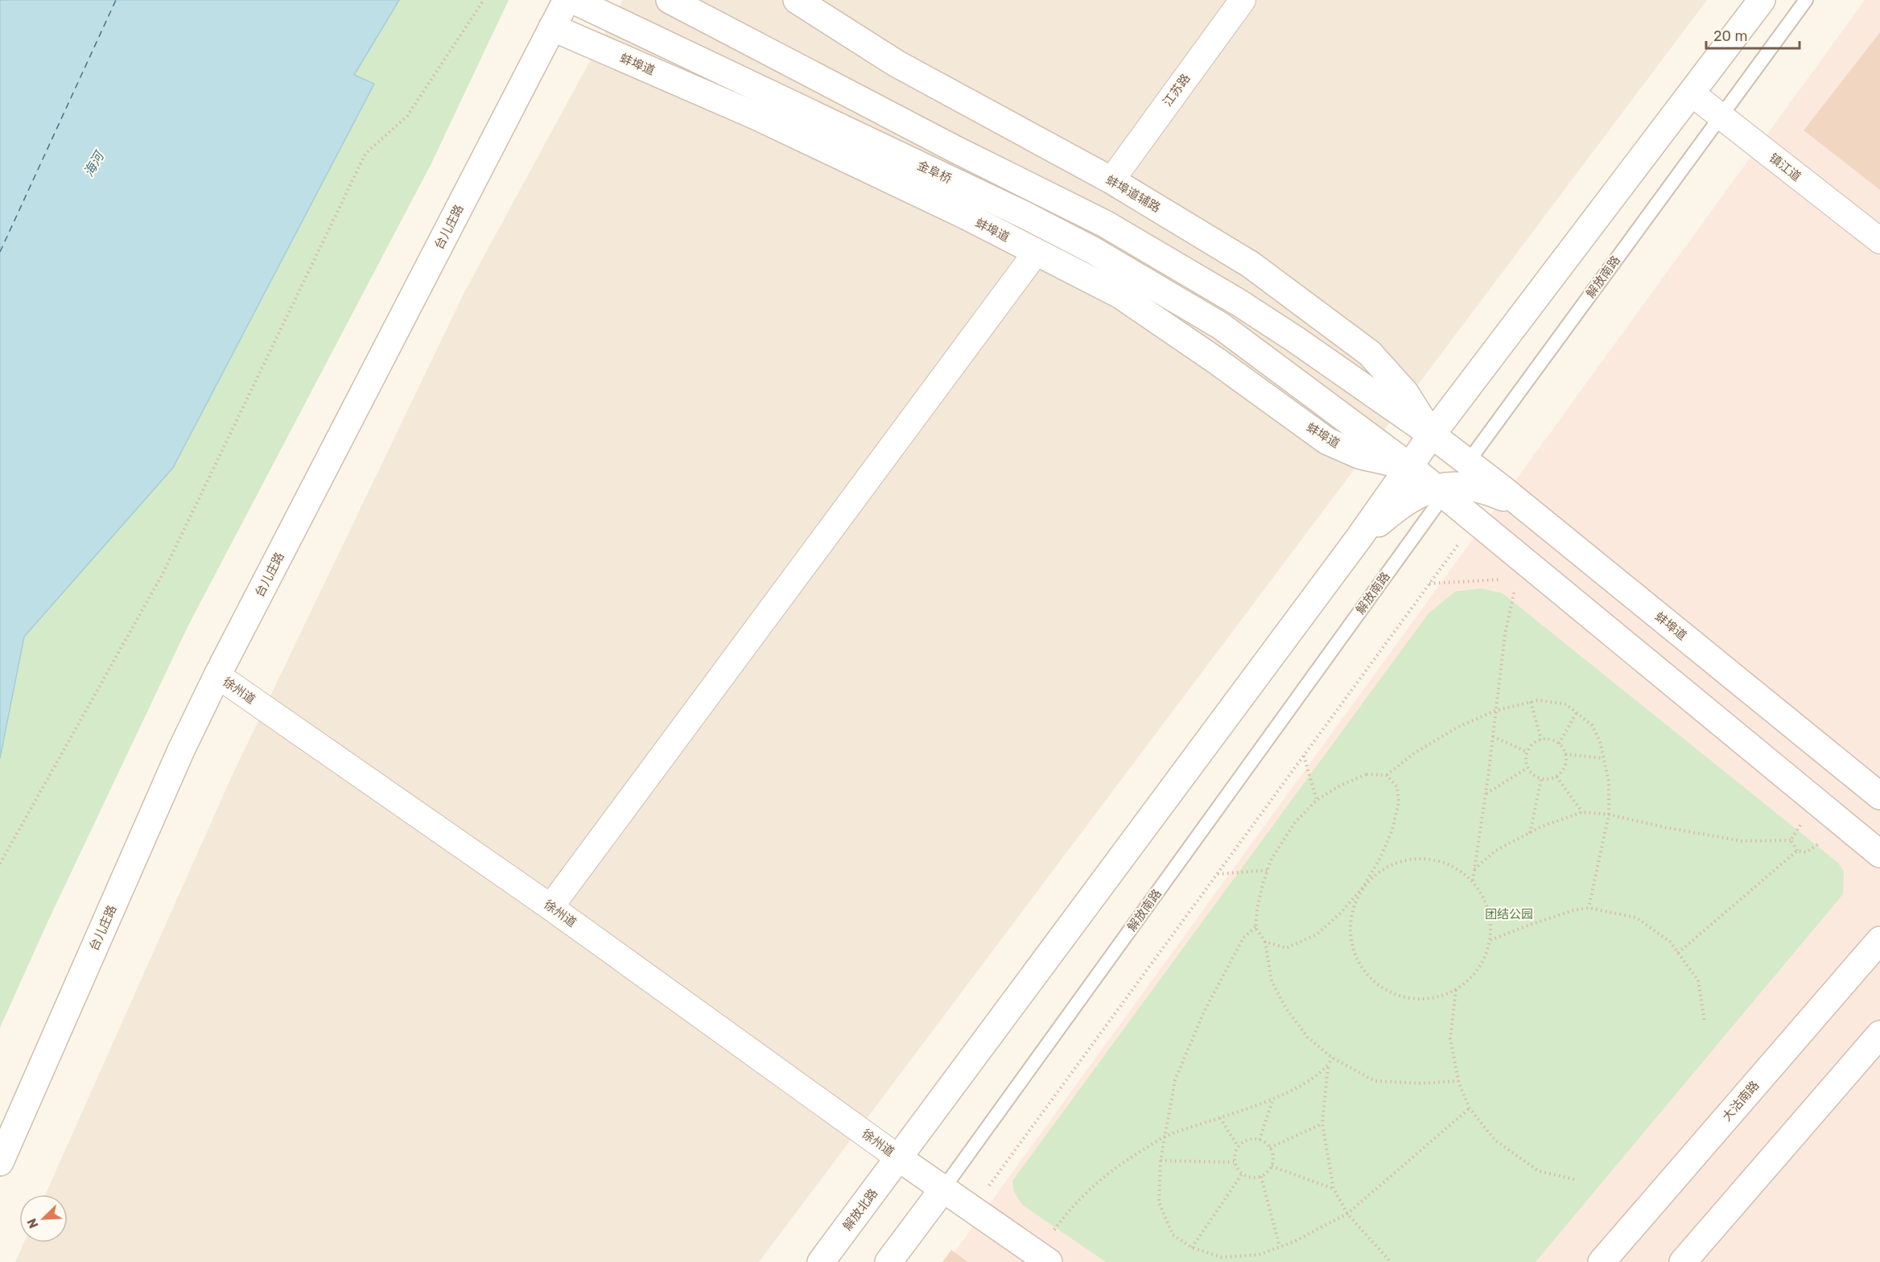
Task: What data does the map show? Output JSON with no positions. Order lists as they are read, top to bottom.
{
  "streets": {
    "main road": [
      "蚌埠道",
      "金阜桥",
      "蚌埠道辅路",
      "台儿庄路",
      "大沽南路",
      "解放北路"
    ],
    "street": ["江苏路", "镇江道", "徐州道"],
    "lane": ["解放南路"]
  },
  "crossings": [
    ["蚌埠道", "金阜桥"],
    ["蚌埠道", "蚌埠道辅路"],
    ["蚌埠道", "台儿庄路"],
    ["蚌埠道", "解放南路"],
    ["江苏路", "蚌埠道辅路"],
    ["镇江道", "解放南路"],
    ["台儿庄路", "徐州道"],
    ["徐州道", "解放北路"]
  ],
  "water": ["海河"],
  "parks": ["团结公园"],
  "scale_bar": "20 m",
  "north": "bottom left"
}
